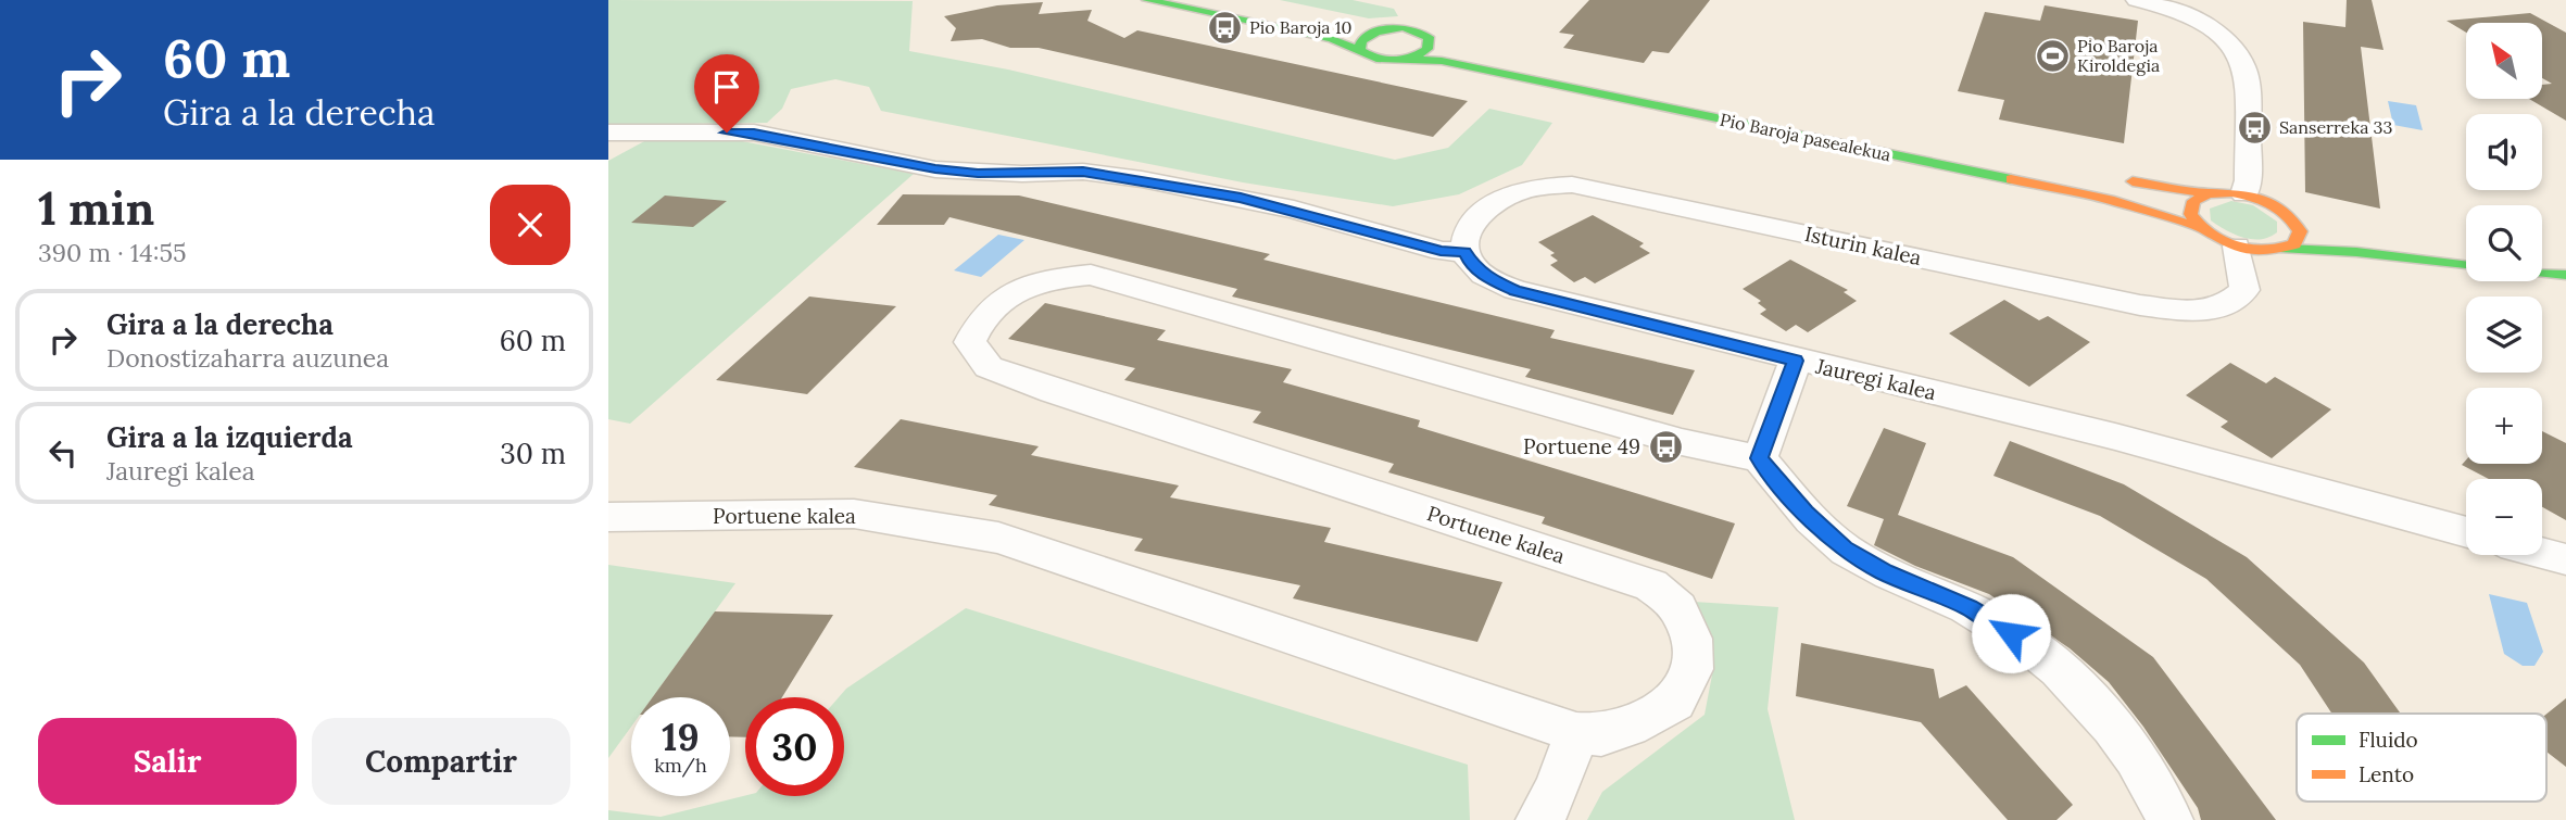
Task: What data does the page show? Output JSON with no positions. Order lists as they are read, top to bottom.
{
  "streets": {
    "main road": ["Pio Baroja pasealekua"],
    "street": ["Isturin kalea", "Jauregi kalea", "Portuene kalea"]
  },
  "crossings": [
    ["Pio Baroja pasealekua", "Isturin kalea"],
    ["Isturin kalea", "Jauregi kalea"]
  ],
  "places": {
    "bus stop": ["Pio Baroja 10", "Sanserreka 33", "Portuene 49"],
    "sports": ["Pio Baroja Kiroldegia"]
  },
  "legend": ["Fluido", "Lento"],
  "north": "top left",
  "page": {
    "turn": ["60 m", "Gira a la derecha"],
    "map_buttons": ["+", "−"],
    "heading": ["1 min", "390 m · 14:55"],
    "list": [
      {
        "name": "Gira a la derecha",
        "note": "Donostizaharra auzunea",
        "value": "60 m"
      },
      {
        "name": "Gira a la izquierda",
        "note": "Jauregi kalea",
        "value": "30 m"
      }
    ],
    "speed": "19 km/h",
    "limit": "30",
    "buttons": ["Salir", "Compartir"]
  }
}
